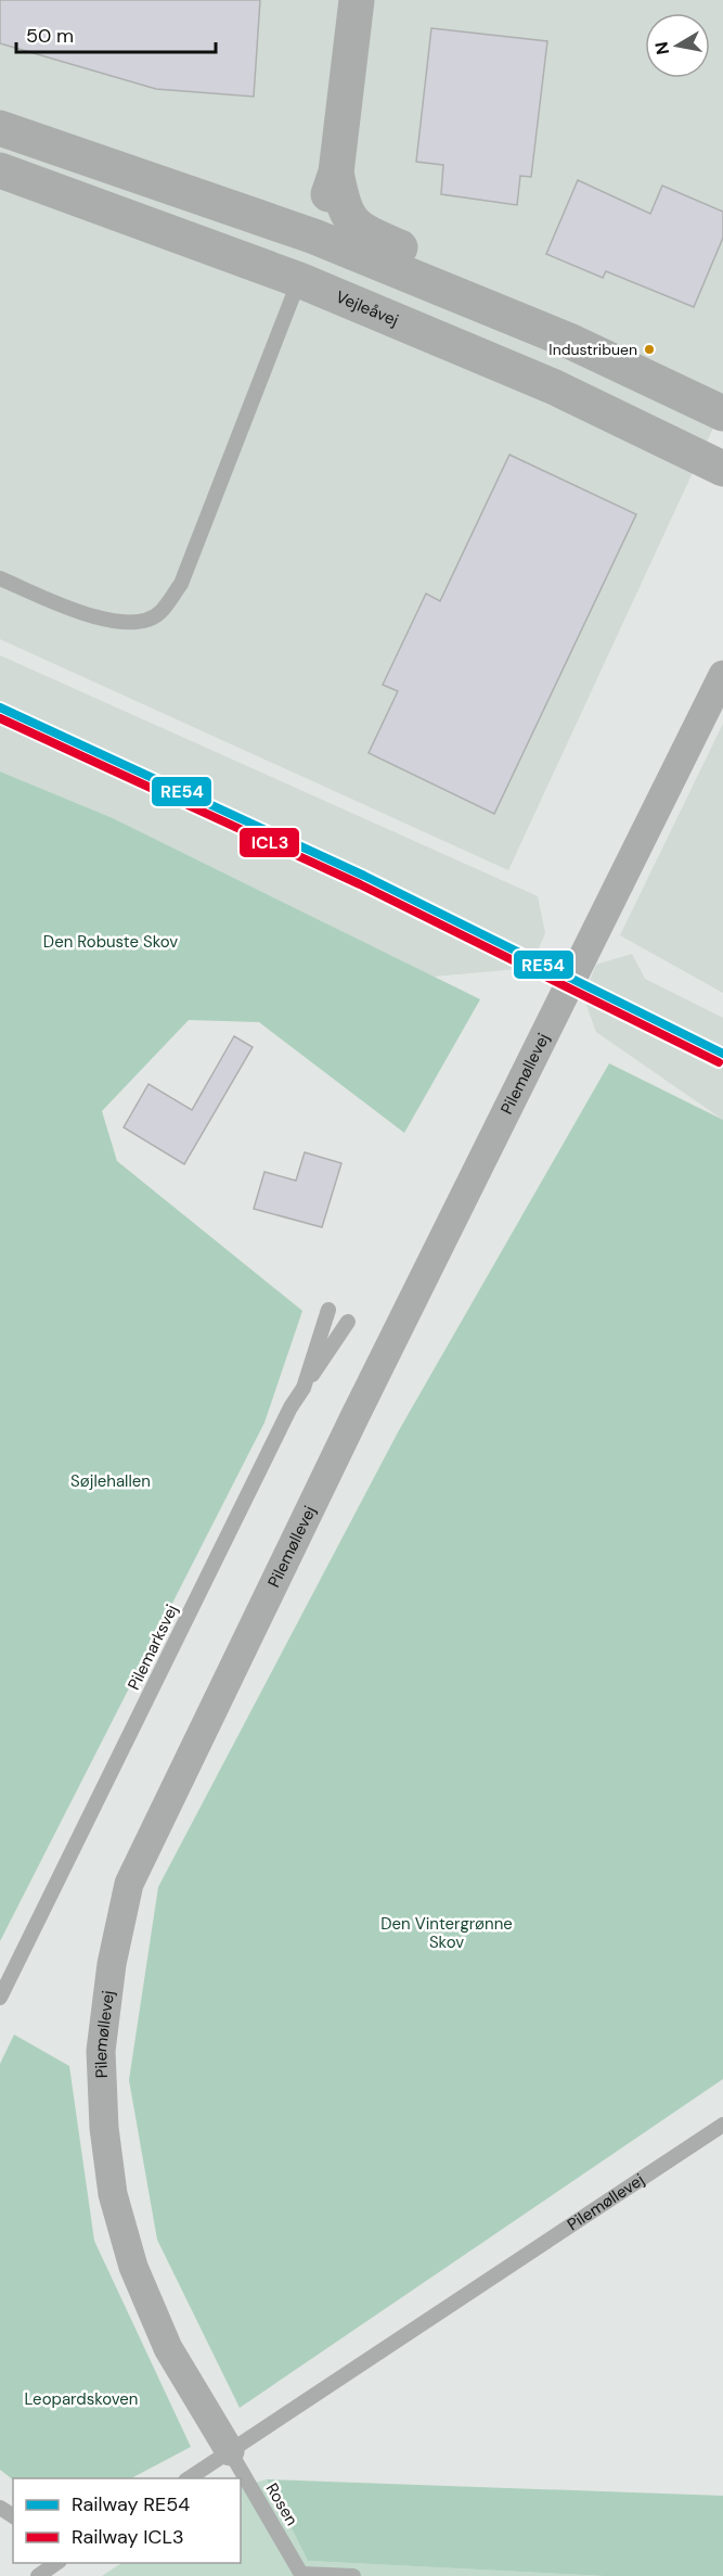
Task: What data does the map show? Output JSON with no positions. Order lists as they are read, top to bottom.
{
  "streets": {
    "street": ["Vejleåvej", "Pilemøllevej"],
    "lane": ["Pilemarksvej", "Rosen"]
  },
  "crossings": [
    ["Pilemøllevej", "Rosen"]
  ],
  "parks": [
    "Den Robuste Skov",
    "Søjlehallen",
    "Den Vintergrønne Skov",
    "Leopardskoven"
  ],
  "places": ["Industribuen"],
  "lines": ["rail line RE54", "rail line ICL3"],
  "legend": ["Railway RE54", "Railway ICL3"],
  "scale_bar": "50 m",
  "north": "left"
}
